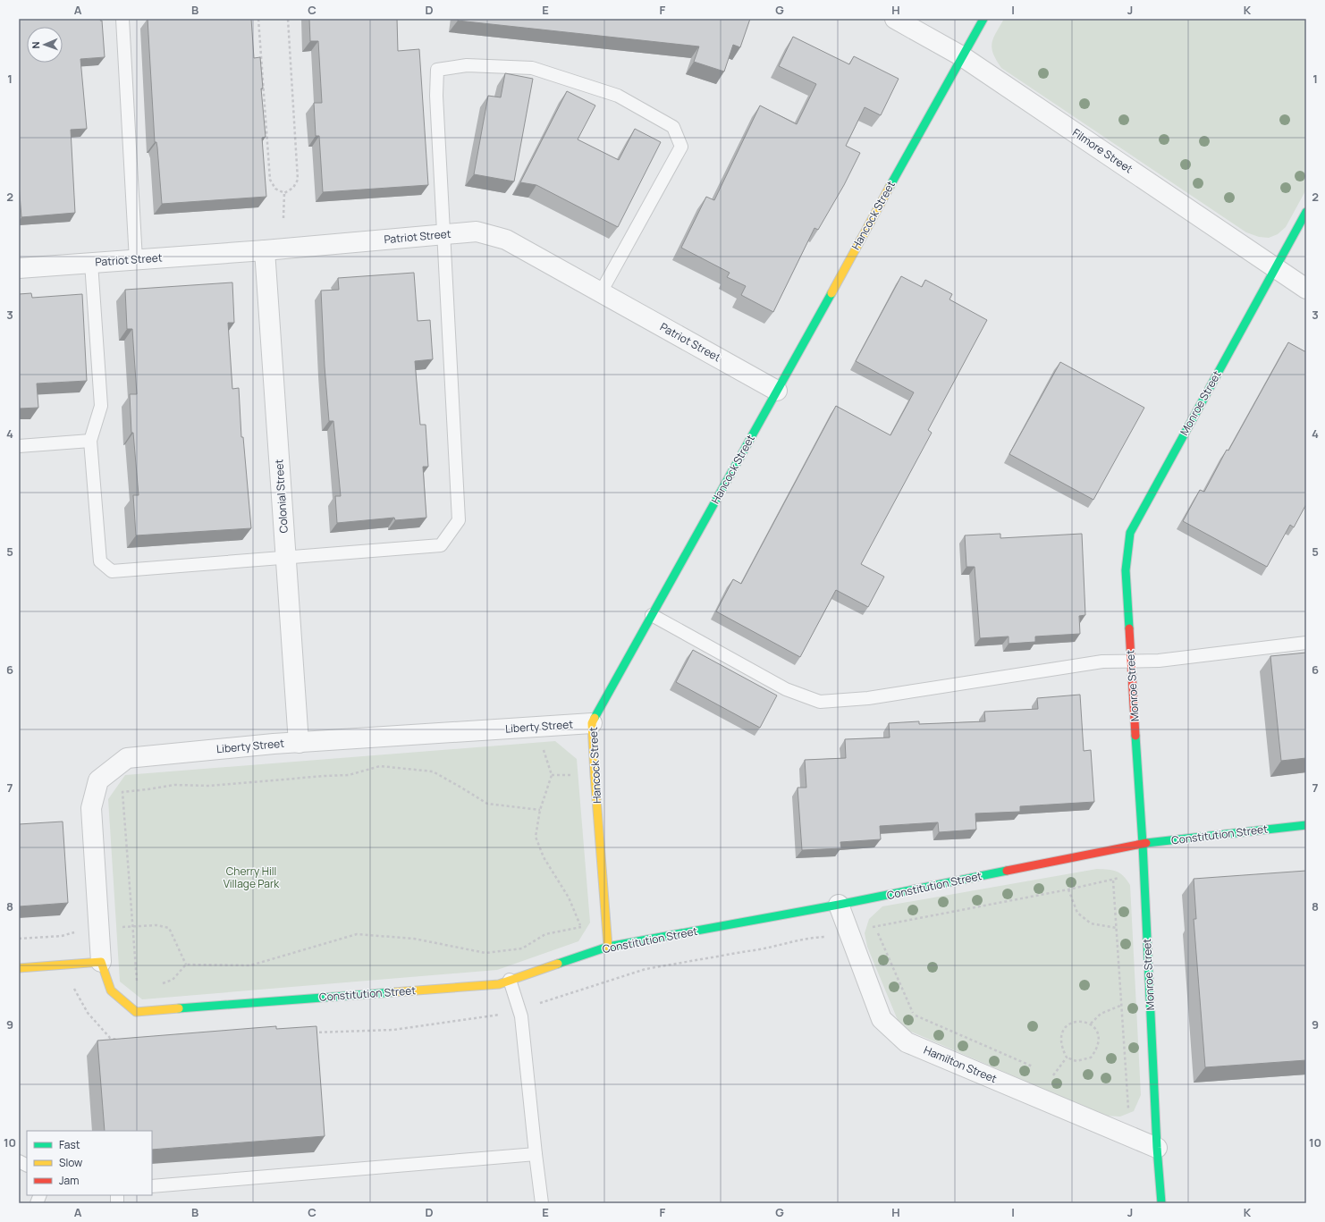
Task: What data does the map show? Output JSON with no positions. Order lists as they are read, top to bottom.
{
  "streets": {
    "street": [
      "Filmore Street",
      "Hancock Street",
      "Patriot Street",
      "Monroe Street",
      "Colonial Street",
      "Liberty Street",
      "Constitution Street",
      "Hamilton Street"
    ]
  },
  "crossings": [
    ["Filmore Street", "Hancock Street"],
    ["Filmore Street", "Monroe Street"],
    ["Hancock Street", "Patriot Street"],
    ["Hancock Street", "Liberty Street"],
    ["Hancock Street", "Constitution Street"],
    ["Patriot Street", "Colonial Street"],
    ["Monroe Street", "Constitution Street"],
    ["Monroe Street", "Hamilton Street"],
    ["Colonial Street", "Liberty Street"],
    ["Liberty Street", "Constitution Street"],
    ["Constitution Street", "Hamilton Street"]
  ],
  "parks": ["Cherry Hill Village Park"],
  "legend": ["Fast", "Slow", "Jam"],
  "north": "left",
  "grid": {
    "columns": [
      "A",
      "B",
      "C",
      "D",
      "E",
      "F",
      "G",
      "H",
      "I",
      "J",
      "K"
    ],
    "rows": [
      "1",
      "2",
      "3",
      "4",
      "5",
      "6",
      "7",
      "8",
      "9",
      "10"
    ]
  }
}
